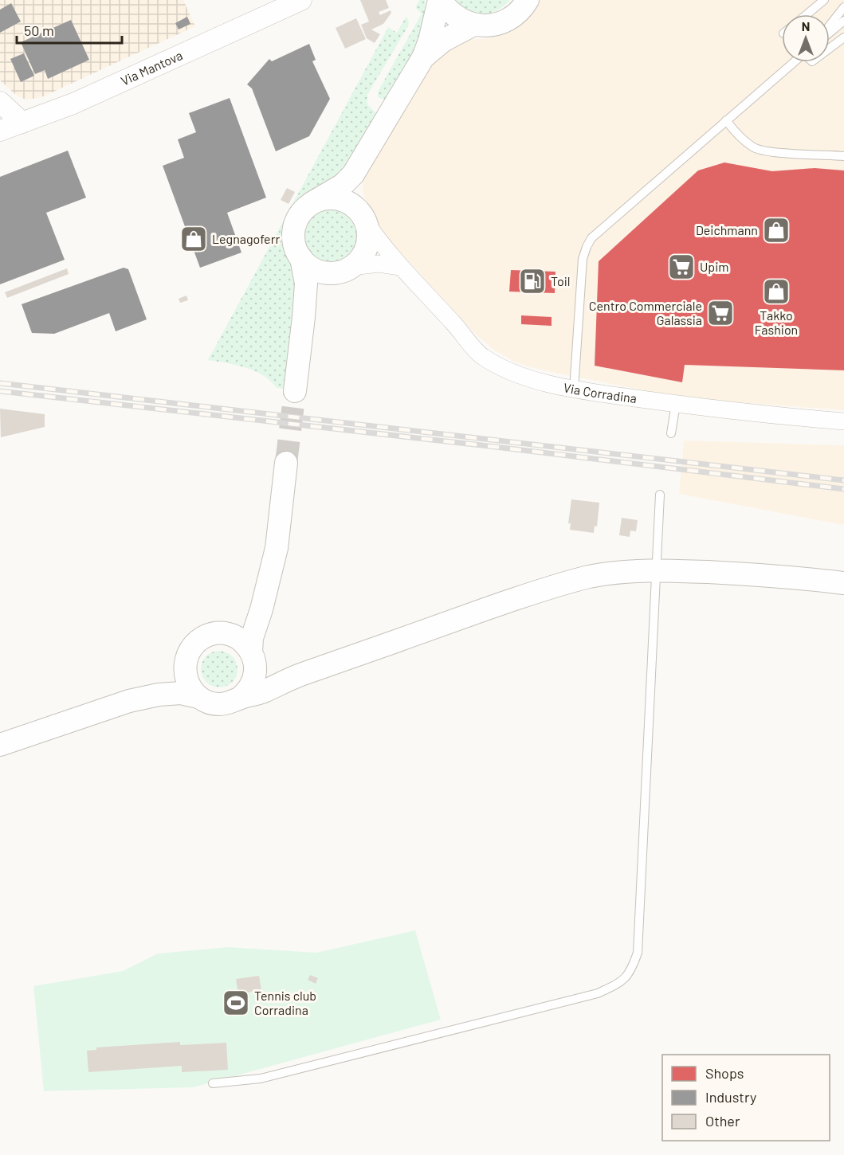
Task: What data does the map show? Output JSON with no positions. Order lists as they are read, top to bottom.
{
  "streets": {
    "street": ["Via Mantova", "Via Corradina"]
  },
  "places": {
    "shop": ["Deichmann", "Legnagoferr", "Takko Fashion"],
    "supermarket": ["Upim", "Centro Commerciale Galassia"],
    "fuel station": ["Toil"],
    "sports": ["Tennis club Corradina"]
  },
  "legend": ["Shops", "Industry", "Other"],
  "scale_bar": "50 m",
  "north": "top"
}
